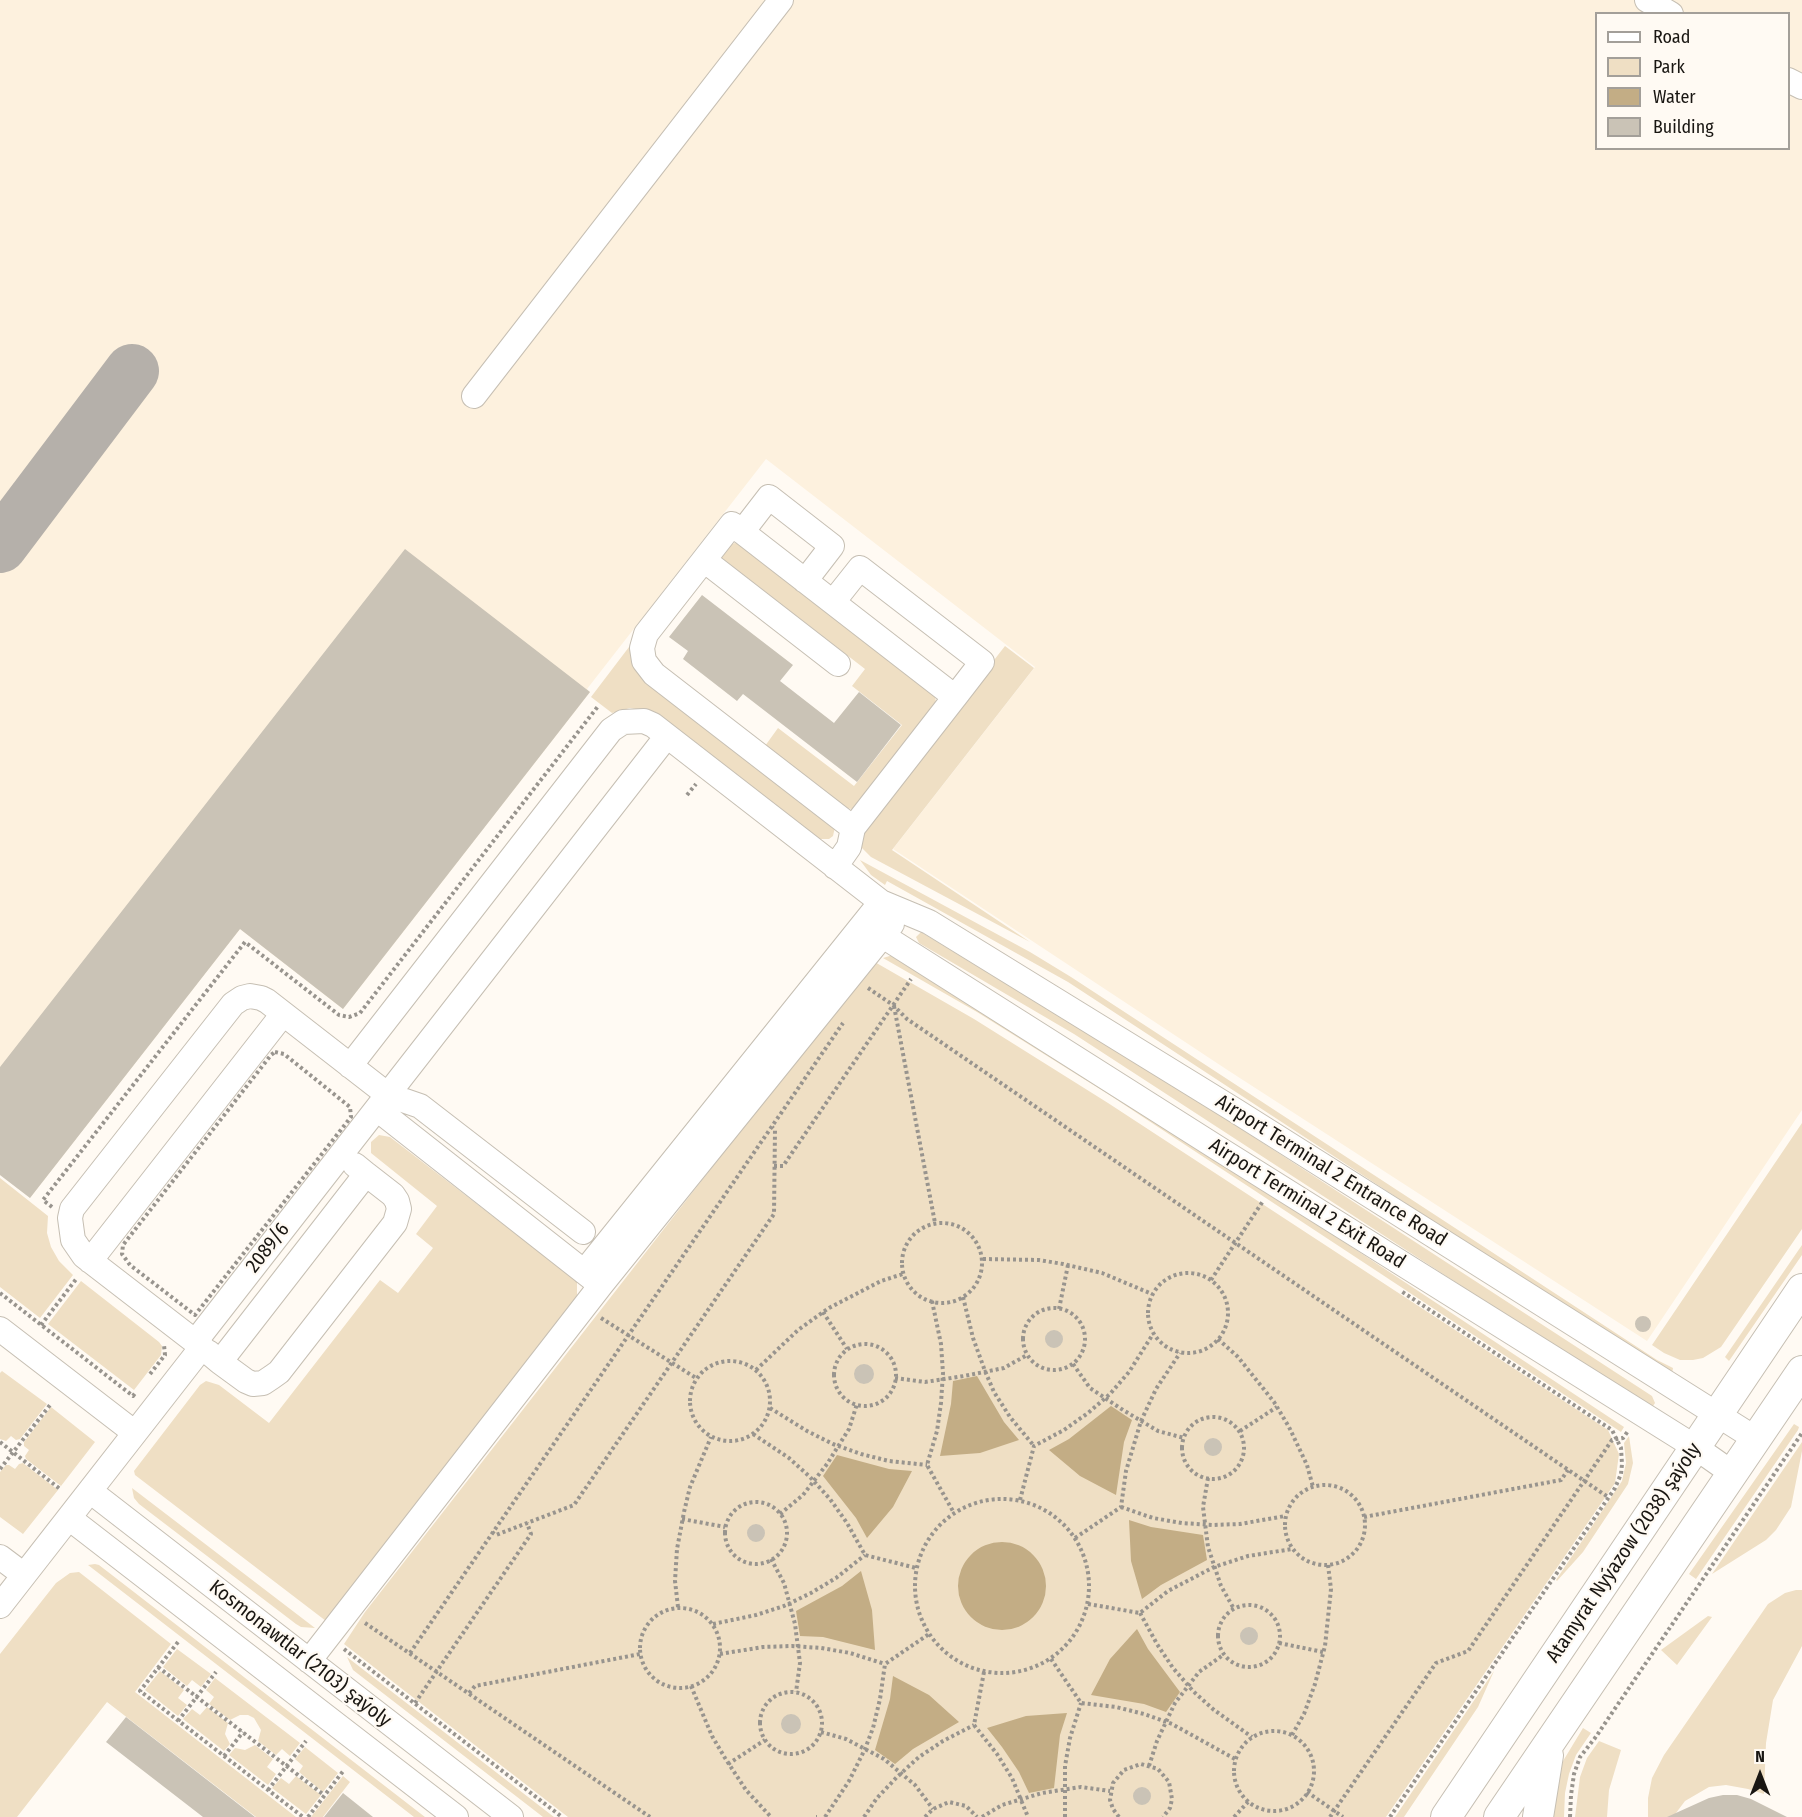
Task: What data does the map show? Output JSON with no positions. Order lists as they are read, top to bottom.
{
  "streets": {
    "main road": ["Atamyrat Nyýazow (2038) şaýoly"],
    "street": [
      "Airport Terminal 2 Entrance Road",
      "Airport Terminal 2 Exit Road",
      "2089/6",
      "Kosmonawtlar (2103) şaýoly"
    ]
  },
  "crossings": [
    ["Airport Terminal 2 Entrance Road", "2089/6"],
    ["Airport Terminal 2 Entrance Road", "Atamyrat Nyýazow (2038) şaýoly"],
    ["Airport Terminal 2 Exit Road", "Atamyrat Nyýazow (2038) şaýoly"]
  ],
  "legend": [
    "Road",
    "Park",
    "Water",
    "Building"
  ],
  "north": "top"
}
